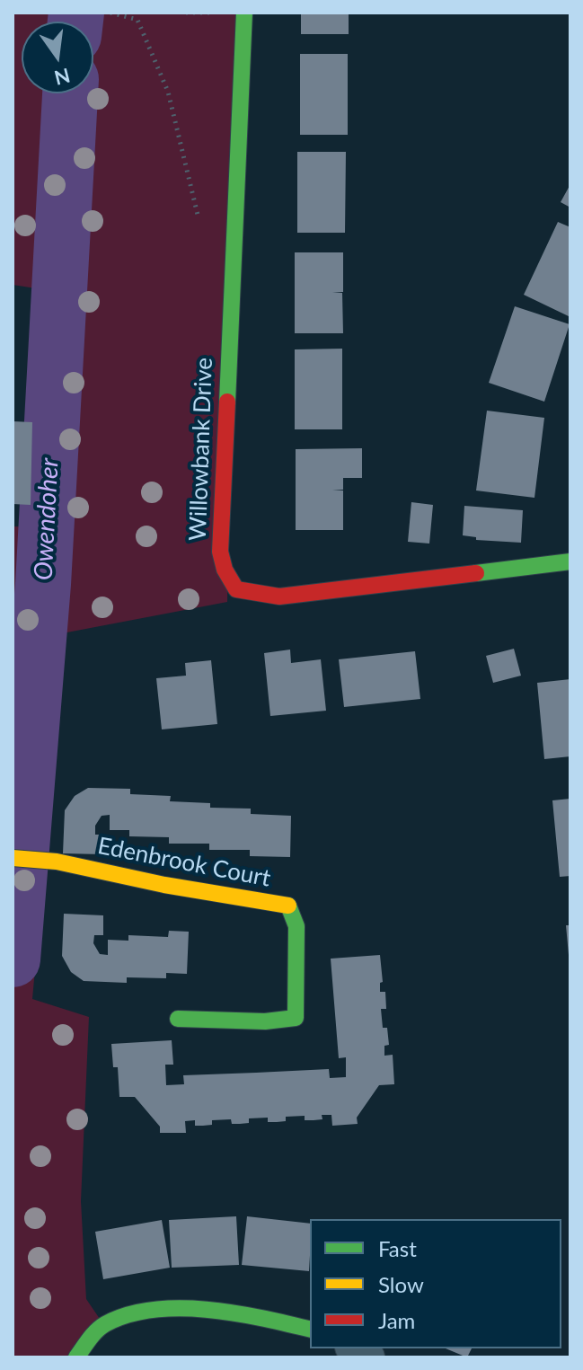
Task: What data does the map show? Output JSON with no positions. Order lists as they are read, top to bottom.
{
  "streets": {
    "street": ["Willowbank Drive", "Edenbrook Court"]
  },
  "water": ["Owendoher"],
  "legend": ["Fast", "Slow", "Jam"],
  "north": "bottom"
}
